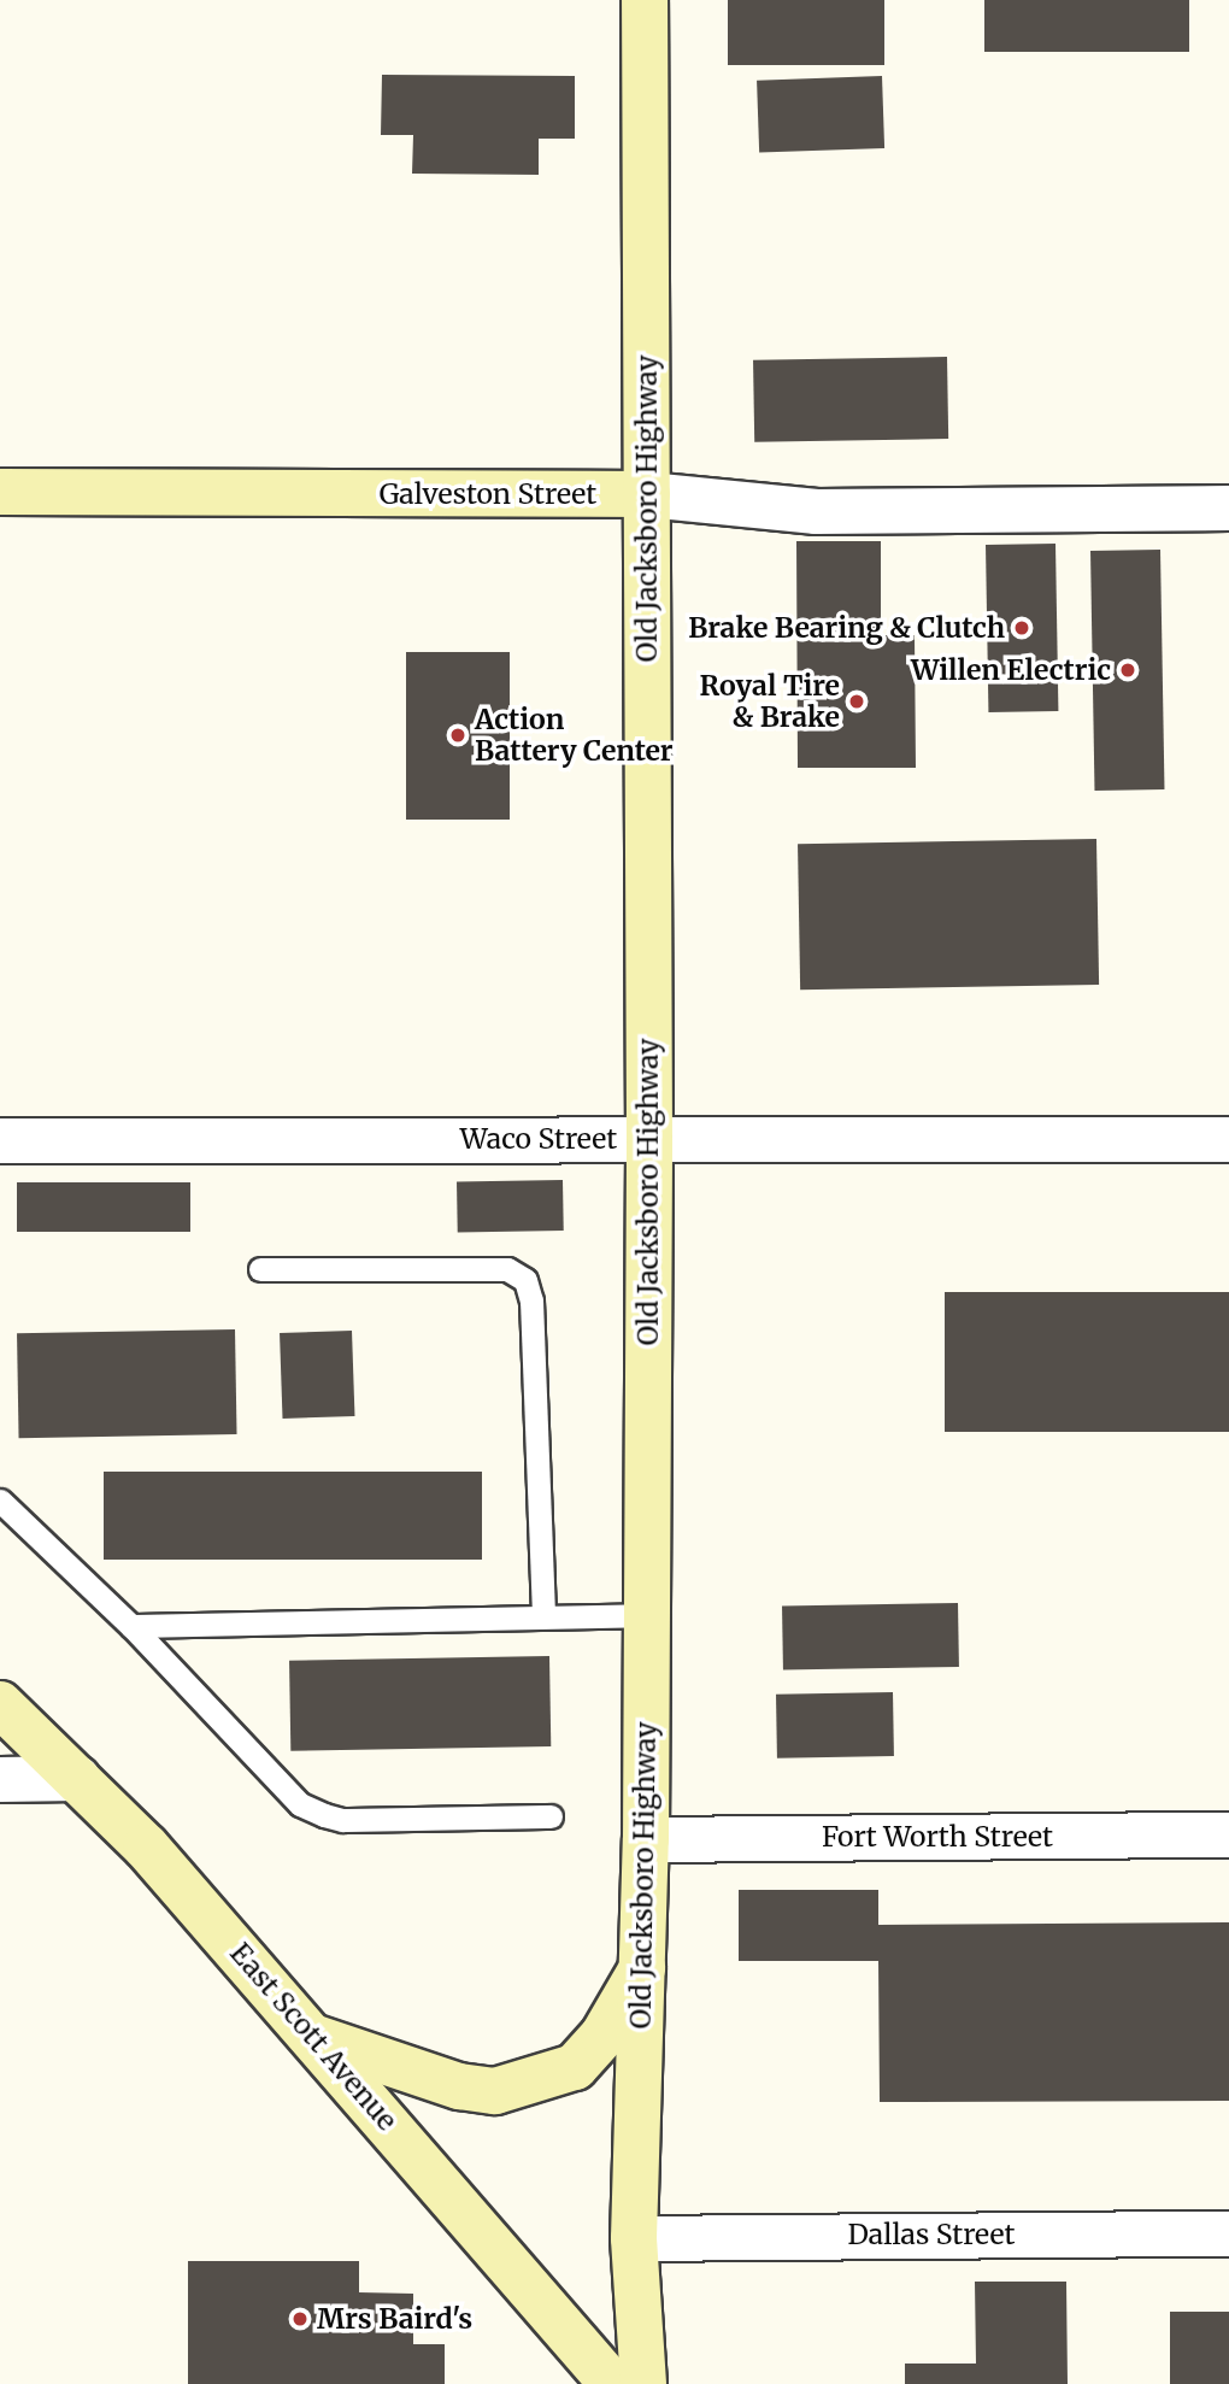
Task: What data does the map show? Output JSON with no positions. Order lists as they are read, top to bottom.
{
  "streets": {
    "main road": ["Galveston Street", "Old Jacksboro Highway", "East Scott Avenue"],
    "street": ["Waco Street", "Fort Worth Street", "Dallas Street"]
  },
  "crossings": [
    ["Galveston Street", "Old Jacksboro Highway"],
    ["Old Jacksboro Highway", "Waco Street"],
    ["Old Jacksboro Highway", "Fort Worth Street"],
    ["Old Jacksboro Highway", "Dallas Street"]
  ],
  "places": [
    "Brake Bearing & Clutch",
    "Willen Electric",
    "Royal Tire & Brake",
    "Action Battery Center",
    "Mrs Baird's"
  ]
}
